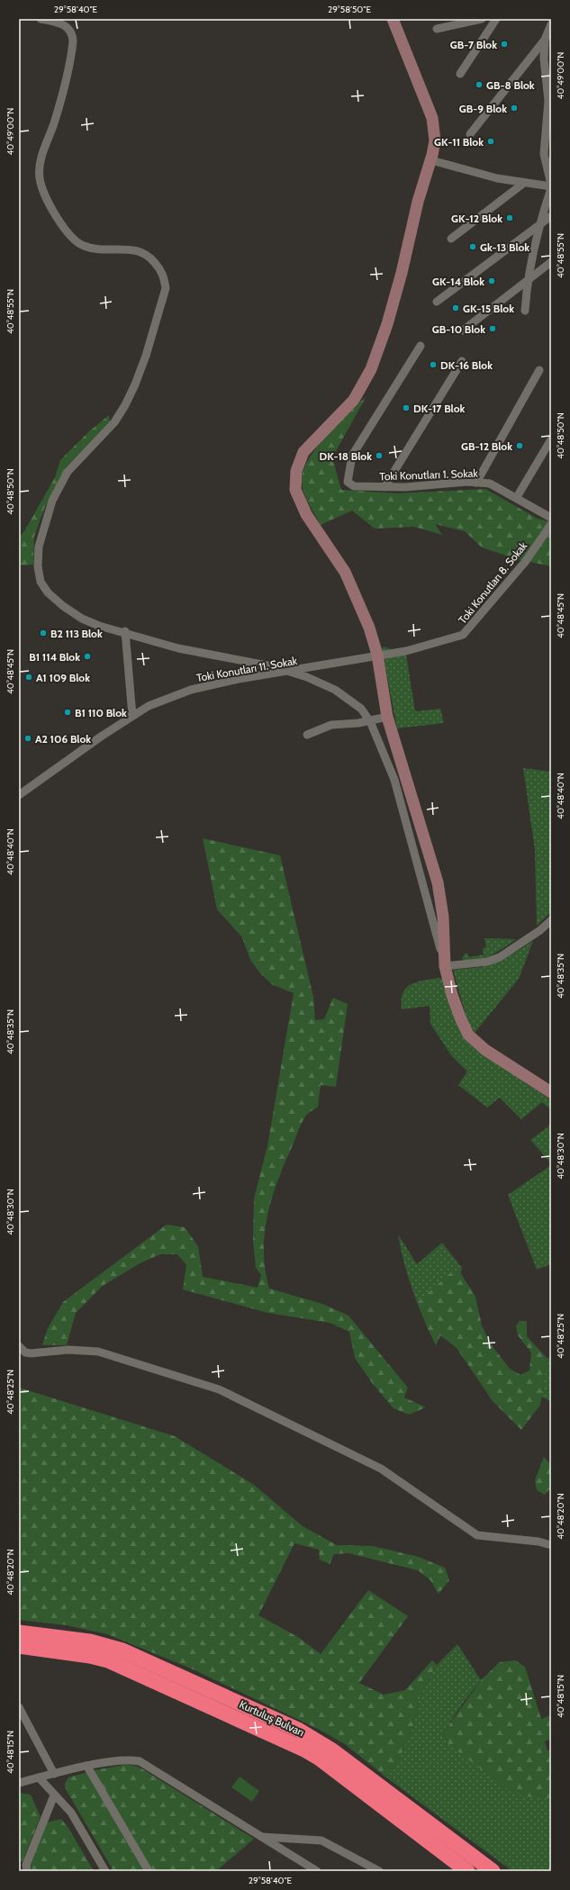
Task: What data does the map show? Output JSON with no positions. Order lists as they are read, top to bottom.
{
  "streets": {
    "highway": ["Kurtuluş Bulvarı"],
    "street": ["Toki Konutları 1. Sokak", "Toki Konutları 8. Sokak", "Toki Konutları 11. Sokak"]
  },
  "crossings": [
    ["Toki Konutları 8. Sokak", "Toki Konutları 11. Sokak"]
  ],
  "places": [
    "GB-7 Blok",
    "GB-8 Blok",
    "GB-9 Blok",
    "GK-11 Blok",
    "GK-12 Blok",
    "Gk-13 Blok",
    "GK-14 Blok",
    "GK-15 Blok",
    "GB-10 Blok",
    "DK-16 Blok",
    "DK-17 Blok",
    "GB-12 Blok",
    "DK-18 Blok",
    "B2 113 Blok",
    "B1 114 Blok",
    "A1 109 Blok",
    "B1 110 Blok",
    "A2 106 Blok"
  ],
  "coordinates": [
    "29°58'40\"E",
    "29°58'50\"E",
    "40°49'00\"N",
    "40°48'55\"N",
    "40°48'50\"N",
    "40°48'45\"N",
    "40°48'40\"N",
    "40°48'35\"N",
    "40°48'30\"N",
    "40°48'25\"N",
    "40°48'20\"N",
    "40°48'15\"N"
  ]
}
